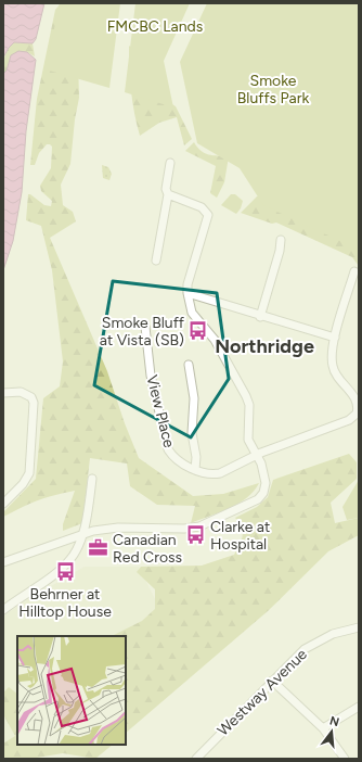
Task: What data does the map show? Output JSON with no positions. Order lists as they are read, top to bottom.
{
  "streets": {
    "street": ["View Place", "Westway Avenue"]
  },
  "districts": ["Northridge"],
  "parks": ["FMCBC Lands", "Smoke Bluffs Park"],
  "places": {
    "bus stop": ["Smoke Bluff at Vista (SB)", "Clarke at Hospital", "Behrner at Hilltop House"],
    "office": ["Canadian Red Cross"]
  },
  "north": "top"
}
